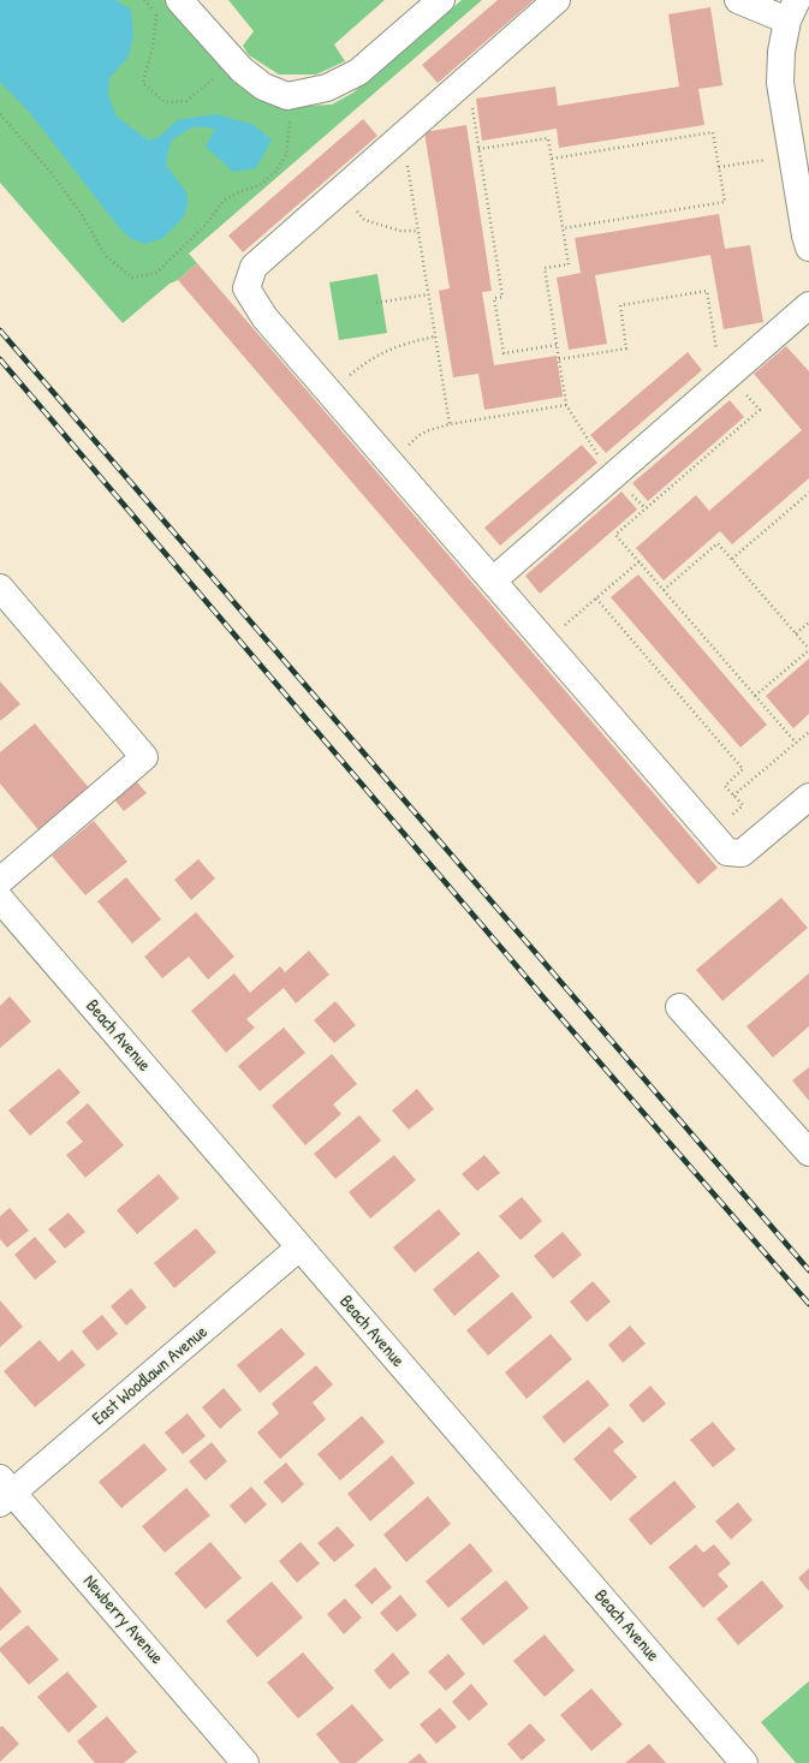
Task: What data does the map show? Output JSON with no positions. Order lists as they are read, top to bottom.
{
  "streets": {
    "street": ["Beach Avenue", "East Woodlawn Avenue", "Newberry Avenue"]
  },
  "crossings": [
    ["Beach Avenue", "East Woodlawn Avenue"],
    ["East Woodlawn Avenue", "Newberry Avenue"]
  ]
}
